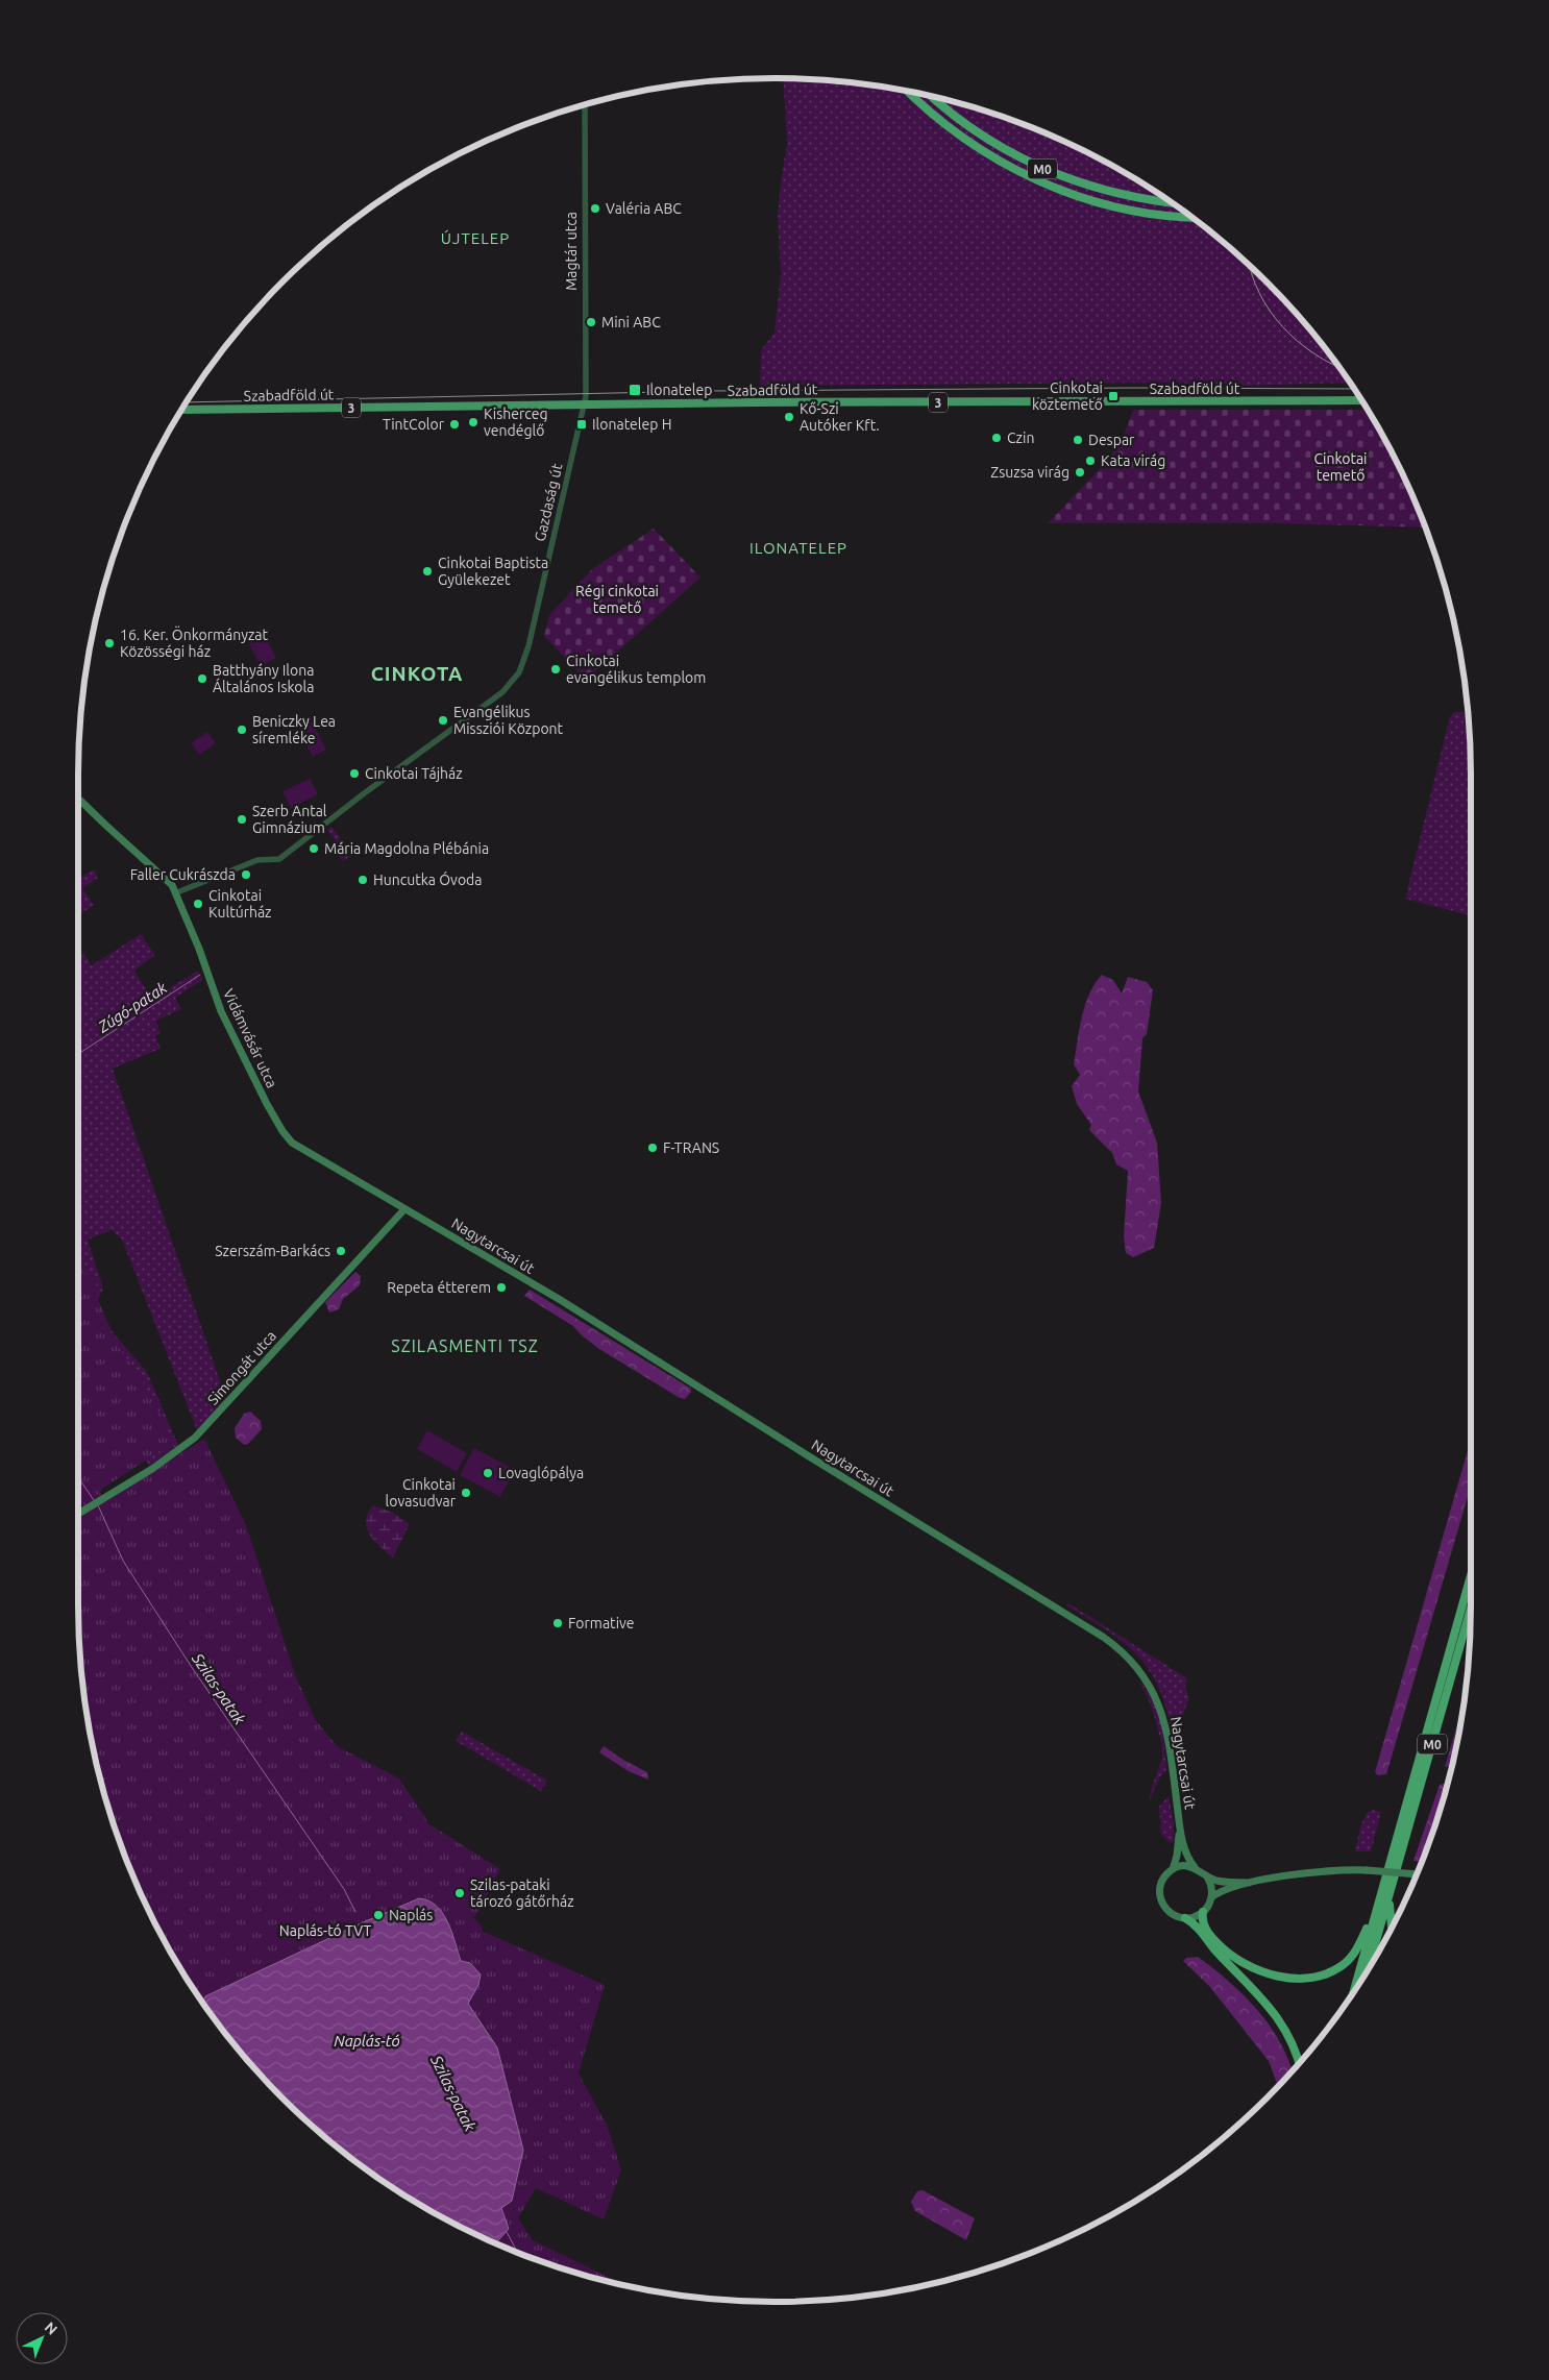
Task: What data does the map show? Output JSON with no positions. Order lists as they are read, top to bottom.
{
  "streets": {
    "highway": ["M0"],
    "main road": [
      "Szabadföld út",
      "3",
      "Vidámvásár utca",
      "Nagytarcsai út",
      "Simongát utca"
    ],
    "street": ["Magtár utca", "Gazdaság út"]
  },
  "crossings": [
    ["Magtár utca", "Szabadföld út"],
    ["Magtár utca", "Gazdaság út"],
    ["Szabadföld út", "Gazdaság út"],
    ["Gazdaság út", "Vidámvásár utca"],
    ["Vidámvásár utca", "Nagytarcsai út"],
    ["Vidámvásár utca", "Simongát utca"],
    ["Nagytarcsai út", "Simongát utca"]
  ],
  "districts": [
    "ÚJTELEP",
    "ILONATELEP",
    "CINKOTA",
    "SZILASMENTI TSZ"
  ],
  "water": ["Zúgó-patak", "Szilas-patak", "Naplás-tó"],
  "parks": ["Cinkotai temető", "Régi cinkotai temető", "Naplás-tó TVT"],
  "places": {
    "other": [
      "Valéria ABC",
      "Mini ABC",
      "Kő-Szi Autóker Kft.",
      "Kisherceg vendéglő",
      "TintColor",
      "Czin",
      "Despar",
      "Kata virág",
      "Zsuzsa virág",
      "Cinkotai Baptista Gyülekezet",
      "16. Ker. Önkormányzat Közösségi ház",
      "Cinkotai evangélikus templom",
      "Batthyány Ilona Általános Iskola",
      "Evangélikus Missziói Központ",
      "Beniczky Lea síremléke",
      "Cinkotai Tájház",
      "Szerb Antal Gimnázium",
      "Mária Magdolna Plébánia",
      "Faller Cukrászda",
      "Huncutka Óvoda",
      "Cinkotai Kultúrház",
      "F-TRANS",
      "Szerszám-Barkács",
      "Repeta étterem",
      "Lovaglópálya",
      "Cinkotai lovasudvar",
      "Formative",
      "Szilas-pataki tározó gátőrház",
      "Naplás"
    ],
    "transit": ["Ilonatelep", "Cinkotai köztemető", "Ilonatelep H"]
  },
  "north": "top right"
}
